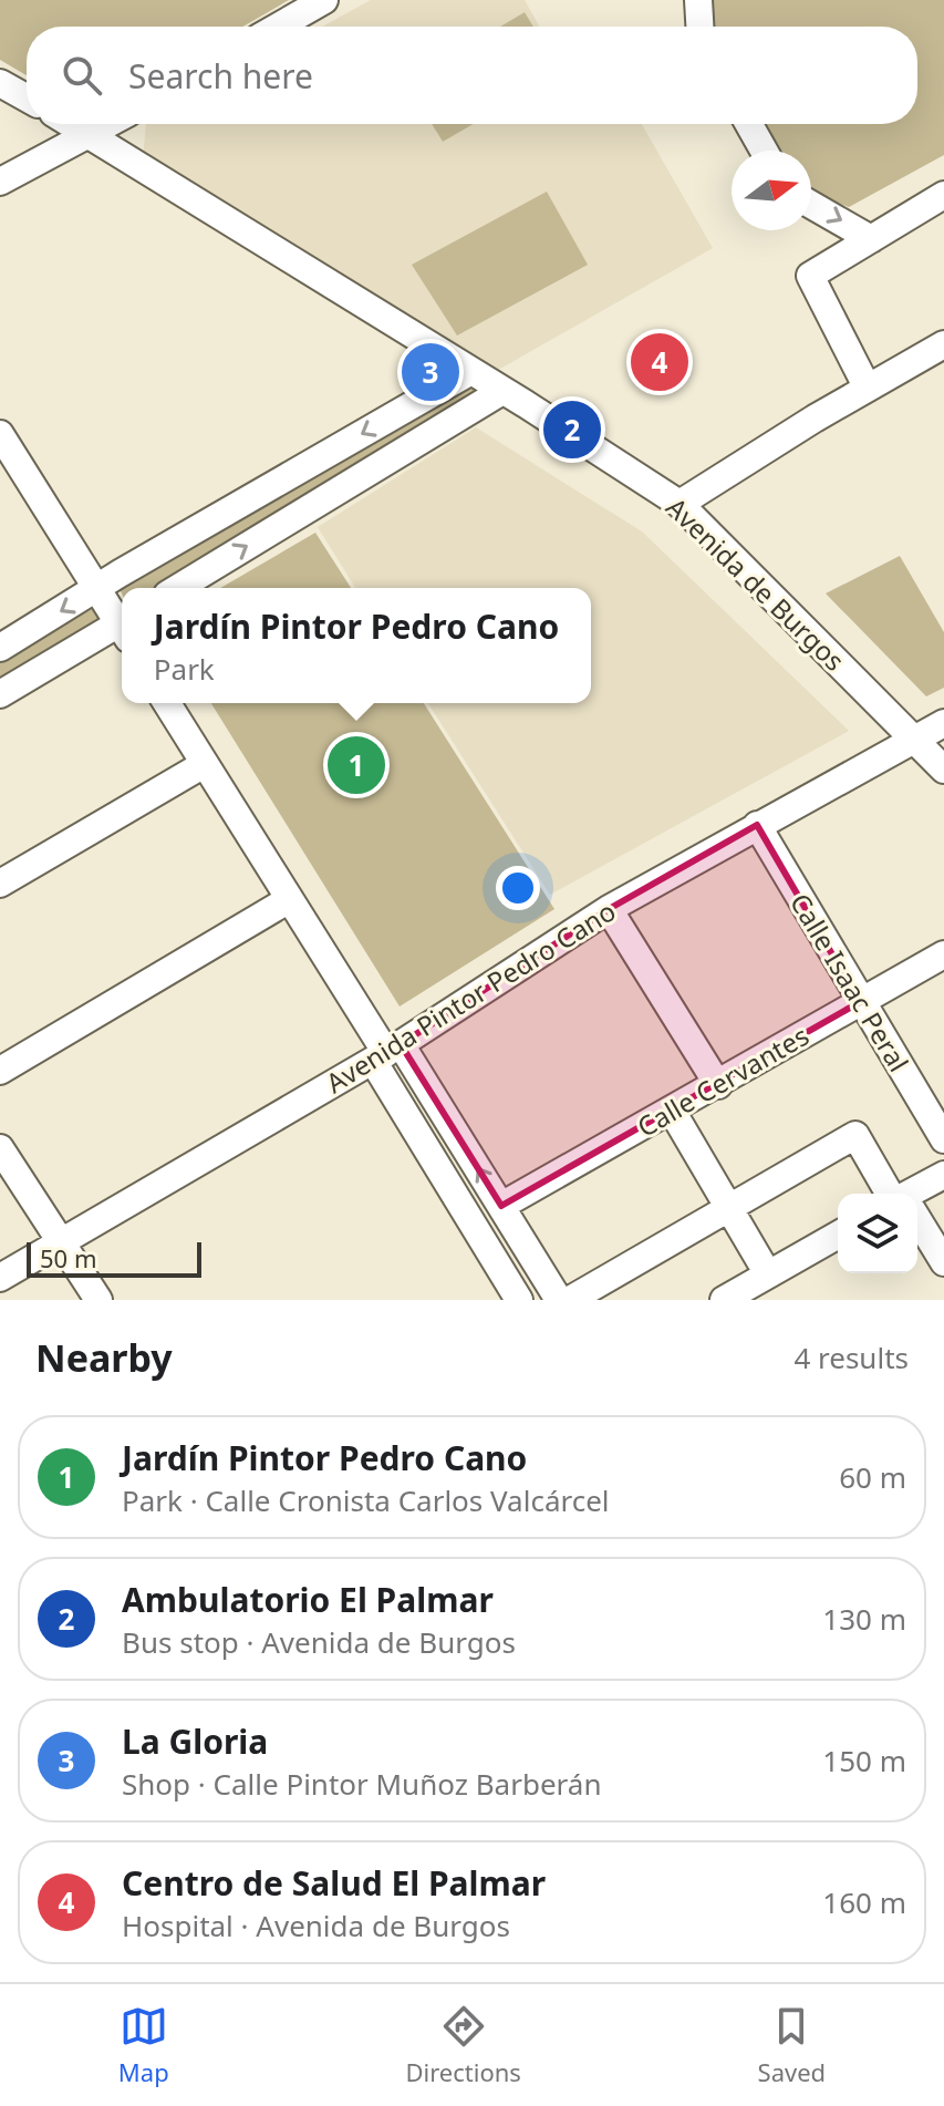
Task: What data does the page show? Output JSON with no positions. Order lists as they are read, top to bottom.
{
  "streets": {
    "street": [
      "Avenida de Burgos",
      "Calle Isaac Peral",
      "Avenida Pintor Pedro Cano",
      "Calle Cervantes"
    ]
  },
  "crossings": [
    ["Avenida de Burgos", "Avenida Pintor Pedro Cano"],
    ["Calle Isaac Peral", "Avenida Pintor Pedro Cano"],
    ["Calle Isaac Peral", "Calle Cervantes"]
  ],
  "scale_bar": "50 m",
  "north": "right",
  "page": {
    "search": "Search here",
    "pins": [
      "4",
      "3",
      "2",
      "1"
    ],
    "popup": ["Jardín Pintor Pedro Cano", "Park"],
    "scale": "50 m",
    "heading": ["Nearby", "4 results"],
    "list": [
      {
        "mark": "1",
        "name": "Jardín Pintor Pedro Cano",
        "note": "Park · Calle Cronista Carlos Valcárcel",
        "value": "60 m"
      },
      {
        "mark": "2",
        "name": "Ambulatorio El Palmar",
        "note": "Bus stop · Avenida de Burgos",
        "value": "130 m"
      },
      {
        "mark": "3",
        "name": "La Gloria",
        "note": "Shop · Calle Pintor Muñoz Barberán",
        "value": "150 m"
      },
      {
        "mark": "4",
        "name": "Centro de Salud El Palmar",
        "note": "Hospital · Avenida de Burgos",
        "value": "160 m"
      }
    ],
    "nav": ["Map", "Directions", "Saved"]
  }
}
